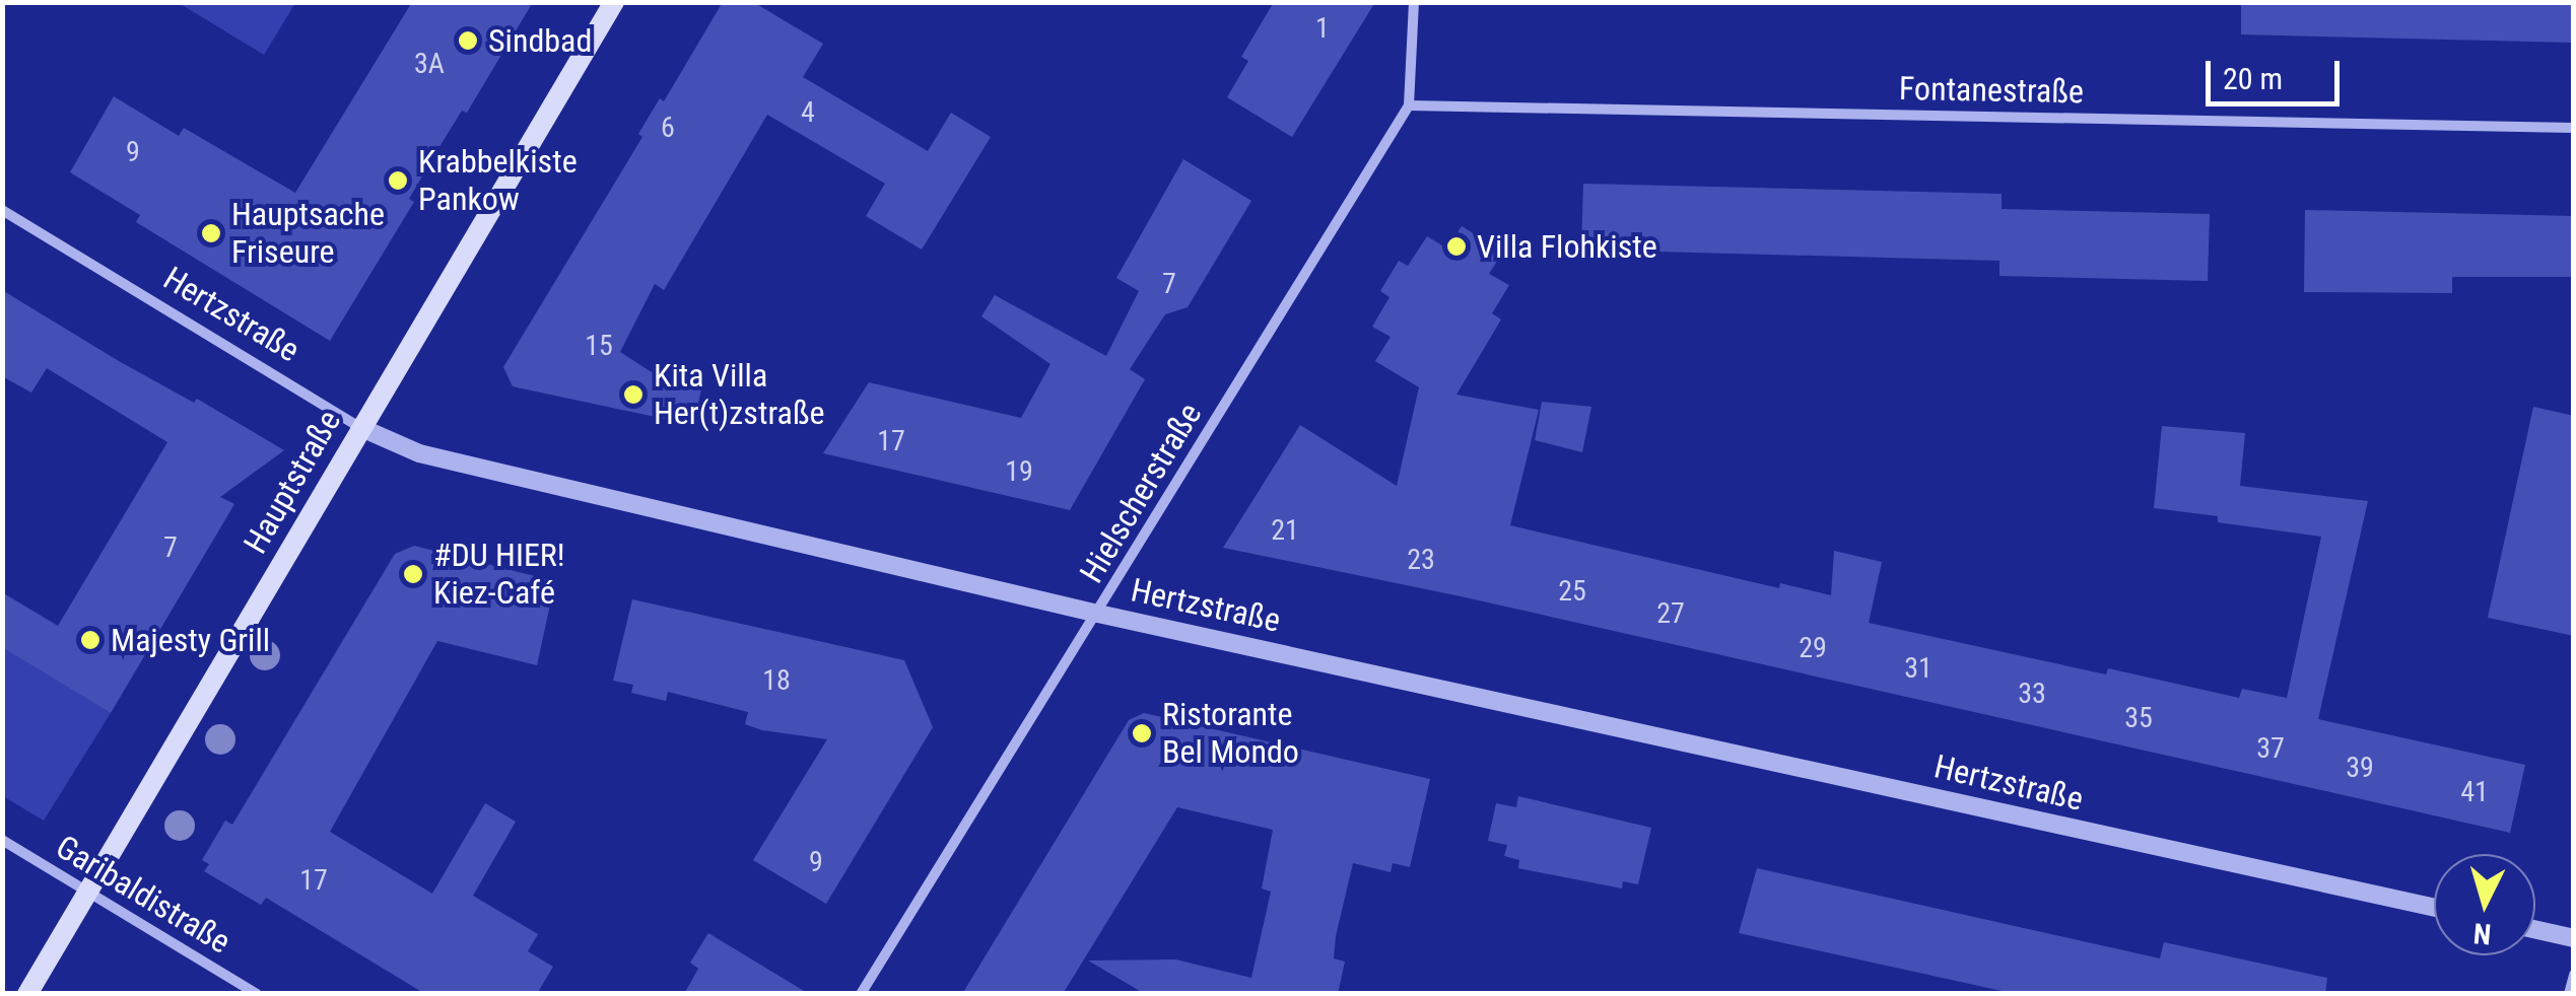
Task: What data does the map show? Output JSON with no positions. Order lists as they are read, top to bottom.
{
  "streets": {
    "main road": ["Hauptstraße"],
    "street": [
      "Fontanestraße",
      "Hertzstraße",
      "Hielscherstraße",
      "Garibaldistraße"
    ]
  },
  "crossings": [
    ["Fontanestraße", "Hielscherstraße"],
    ["Hertzstraße", "Hauptstraße"],
    ["Hertzstraße", "Hielscherstraße"],
    ["Hauptstraße", "Garibaldistraße"]
  ],
  "places": [
    "Sindbad",
    "Krabbelkiste Pankow",
    "Hauptsache Friseure",
    "Villa Flohkiste",
    "Kita Villa Her(t)zstraße",
    "#DU HIER! Kiez-Café",
    "Majesty Grill",
    "Ristorante Bel Mondo"
  ],
  "house_numbers": [
    "1",
    "3A",
    "4",
    "6",
    "9",
    "7",
    "15",
    "17",
    "19",
    "21",
    "7",
    "23",
    "25",
    "27",
    "29",
    "31",
    "18",
    "33",
    "35",
    "37",
    "39",
    "41",
    "9",
    "17"
  ],
  "scale_bar": "20 m",
  "north": "bottom"
}
